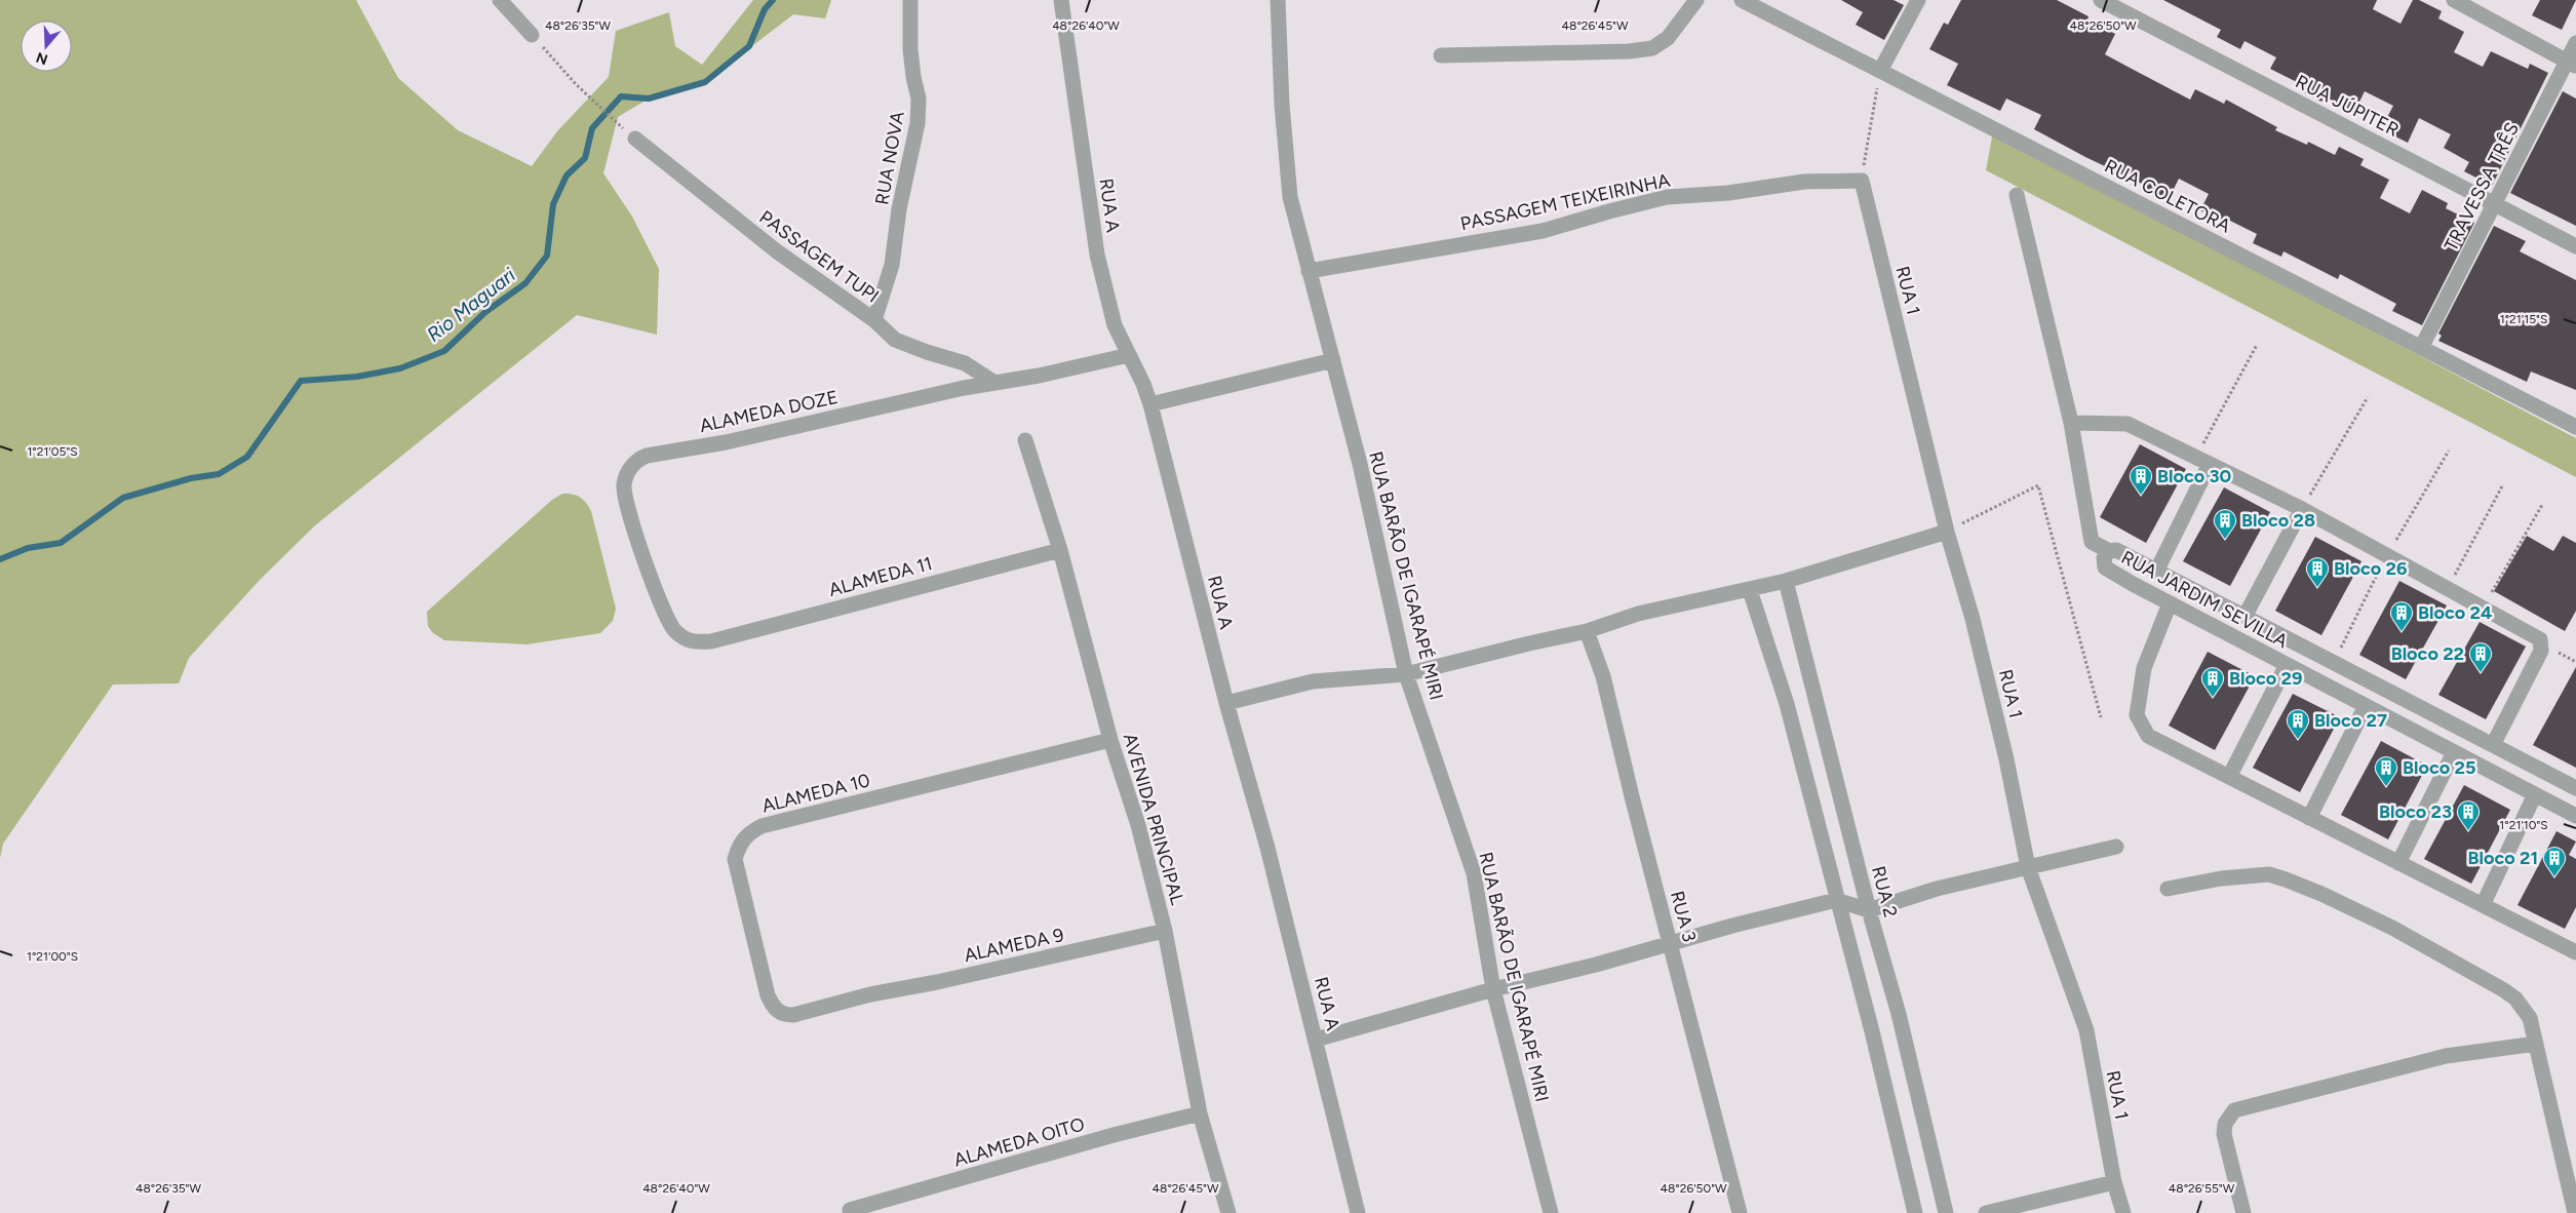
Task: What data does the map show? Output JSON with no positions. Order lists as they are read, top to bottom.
{
  "streets": {
    "street": [
      "RUA JÚPITER",
      "RUA NOVA",
      "TRAVESSA TRÊS",
      "RUA COLETORA",
      "PASSAGEM TEIXEIRINHA",
      "RUA A",
      "PASSAGEM TUPI",
      "RUA 1",
      "ALAMEDA DOZE",
      "RUA BARÃO DE IGARAPÉ MIRI",
      "ALAMEDA 11",
      "RUA JARDIM SEVILLA",
      "ALAMEDA 10",
      "AVENIDA PRINCIPAL",
      "RUA 2",
      "RUA 3",
      "ALAMEDA 9",
      "ALAMEDA OITO"
    ]
  },
  "crossings": [
    ["RUA JÚPITER", "TRAVESSA TRÊS"],
    ["RUA NOVA", "PASSAGEM TUPI"],
    ["TRAVESSA TRÊS", "RUA COLETORA"],
    ["PASSAGEM TEIXEIRINHA", "RUA 1"],
    ["PASSAGEM TEIXEIRINHA", "RUA BARÃO DE IGARAPÉ MIRI"],
    ["RUA A", "ALAMEDA DOZE"],
    ["PASSAGEM TUPI", "ALAMEDA DOZE"],
    ["ALAMEDA DOZE", "ALAMEDA 11"],
    ["ALAMEDA 11", "AVENIDA PRINCIPAL"],
    ["ALAMEDA 10", "AVENIDA PRINCIPAL"],
    ["ALAMEDA 10", "ALAMEDA 9"],
    ["AVENIDA PRINCIPAL", "ALAMEDA 9"],
    ["AVENIDA PRINCIPAL", "ALAMEDA OITO"]
  ],
  "water": ["Rio Maguari"],
  "places": {
    "building": [
      "Bloco 30",
      "Bloco 28",
      "Bloco 26",
      "Bloco 24",
      "Bloco 22",
      "Bloco 29",
      "Bloco 27",
      "Bloco 25",
      "Bloco 23",
      "Bloco 21"
    ]
  },
  "north": "bottom",
  "coordinates": [
    "48°26'35\"W",
    "48°26'40\"W",
    "48°26'45\"W",
    "48°26'50\"W",
    "1°21'15\"S",
    "1°21'05\"S",
    "1°21'10\"S",
    "1°21'00\"S",
    "48°26'55\"W"
  ]
}
